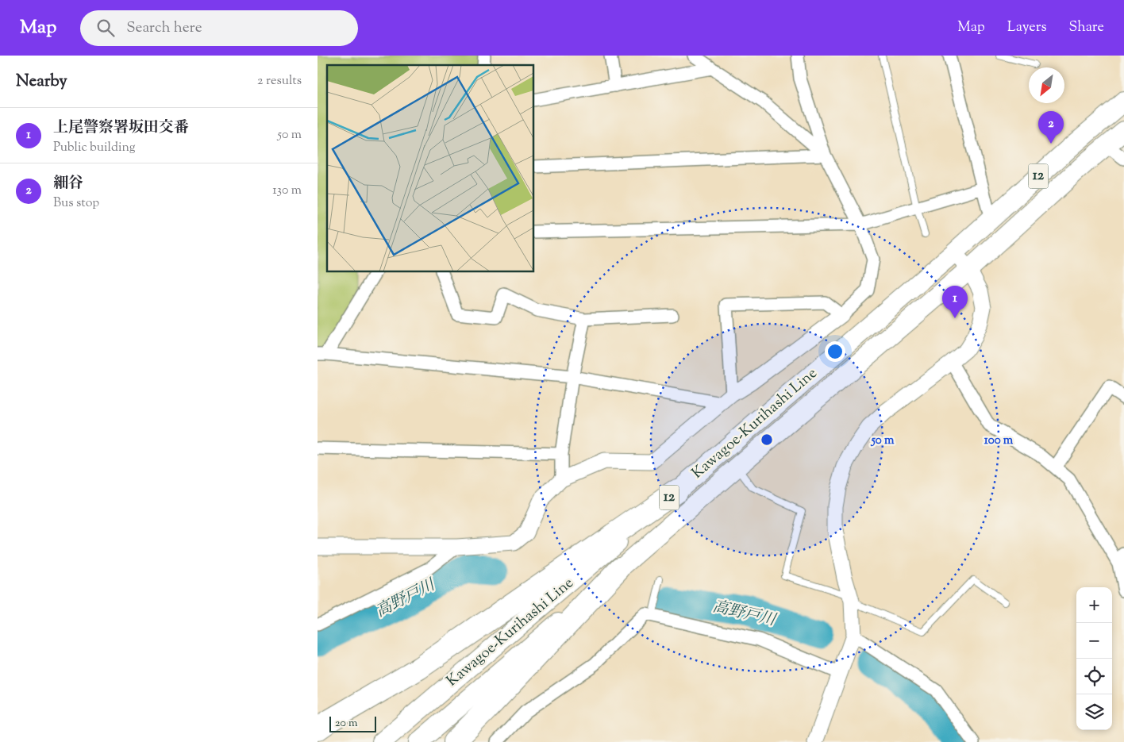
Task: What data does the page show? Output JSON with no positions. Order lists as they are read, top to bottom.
{
  "streets": {
    "main road": ["12", "Kawagoe-Kurihashi Line"]
  },
  "water": ["高野戸川"],
  "scale_bar": "20 m",
  "north": "bottom left",
  "page": {
    "header": "Map",
    "search": "Search here",
    "nav": ["Map", "Layers", "Share"],
    "heading": ["Nearby", "2 results"],
    "list": [
      {
        "mark": "1",
        "name": "上尾警察署坂田交番",
        "note": "Public building",
        "value": "50 m"
      },
      {
        "mark": "2",
        "name": "細谷",
        "note": "Bus stop",
        "value": "130 m"
      }
    ],
    "pins": ["2", "1"],
    "map_buttons": ["+", "−"],
    "scale": "20 m"
  },
  "rings": ["50 m", "100 m"]
}
